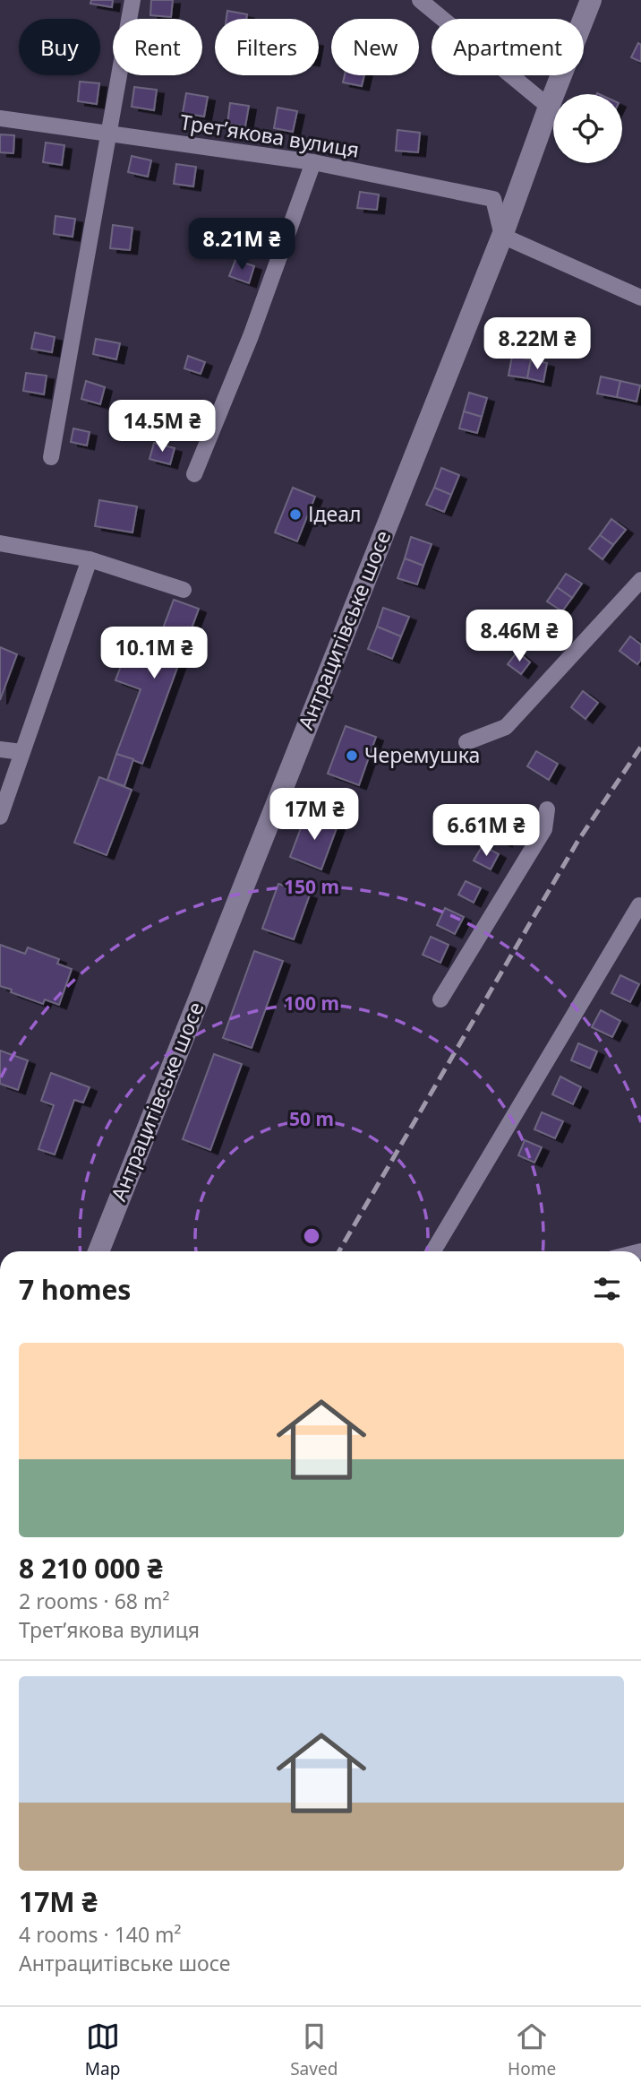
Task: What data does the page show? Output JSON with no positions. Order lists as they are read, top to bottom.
{
  "streets": {
    "main road": ["Антрацитівське шосе"],
    "street": ["Третʼякова вулиця"]
  },
  "crossings": [
    ["Третʼякова вулиця", "Антрацитівське шосе"]
  ],
  "places": ["Ідеал", "Черемушка"],
  "page": {
    "chip": [
      "Buy",
      "Rent",
      "Filters",
      "New",
      "Apartment"
    ],
    "price": [
      "8.21M ₴",
      "8.22M ₴",
      "14.5M ₴",
      "8.46M ₴",
      "10.1M ₴",
      "17M ₴",
      "6.61M ₴"
    ],
    "heading": "7 homes",
    "list": [
      {
        "name": "8 210 000 ₴",
        "note": "2 rooms · 68 m² · Третʼякова вулиця"
      },
      {
        "name": "17M ₴",
        "note": "4 rooms · 140 m² · Антрацитівське шосе"
      }
    ],
    "tabs": ["Map", "Saved", "Home"]
  },
  "rings": ["150 m", "100 m", "50 m"]
}
